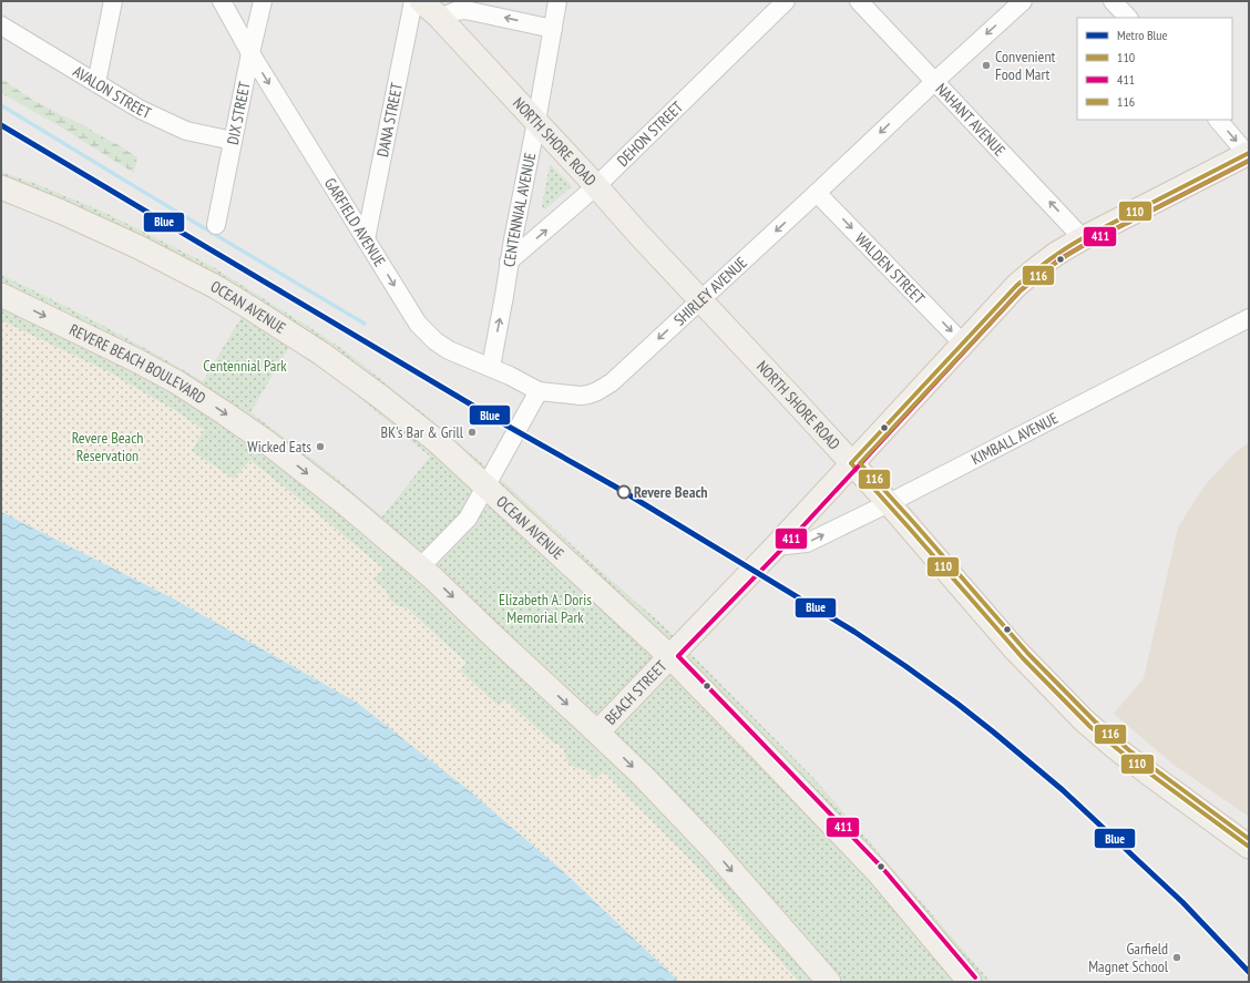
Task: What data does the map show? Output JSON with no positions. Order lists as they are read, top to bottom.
{
  "streets": {
    "main road": [
      "NORTH SHORE ROAD",
      "OCEAN AVENUE",
      "REVERE BEACH BOULEVARD",
      "BEACH STREET"
    ],
    "street": [
      "AVALON STREET",
      "DIX STREET",
      "DANA STREET",
      "NAHANT AVENUE",
      "DEHON STREET",
      "CENTENNIAL AVENUE",
      "GARFIELD AVENUE",
      "WALDEN STREET",
      "SHIRLEY AVENUE",
      "KIMBALL AVENUE"
    ]
  },
  "crossings": [
    ["AVALON STREET", "DIX STREET"],
    ["DIX STREET", "GARFIELD AVENUE"],
    ["DANA STREET", "GARFIELD AVENUE"],
    ["NAHANT AVENUE", "SHIRLEY AVENUE"],
    ["NAHANT AVENUE", "BEACH STREET"],
    ["DEHON STREET", "NORTH SHORE ROAD"],
    ["DEHON STREET", "CENTENNIAL AVENUE"],
    ["NORTH SHORE ROAD", "CENTENNIAL AVENUE"],
    ["NORTH SHORE ROAD", "SHIRLEY AVENUE"],
    ["NORTH SHORE ROAD", "KIMBALL AVENUE"],
    ["NORTH SHORE ROAD", "BEACH STREET"],
    ["CENTENNIAL AVENUE", "GARFIELD AVENUE"],
    ["GARFIELD AVENUE", "SHIRLEY AVENUE"],
    ["WALDEN STREET", "SHIRLEY AVENUE"],
    ["WALDEN STREET", "BEACH STREET"],
    ["OCEAN AVENUE", "BEACH STREET"],
    ["REVERE BEACH BOULEVARD", "BEACH STREET"],
    ["KIMBALL AVENUE", "BEACH STREET"]
  ],
  "one_way": [
    "NAHANT AVENUE",
    "GARFIELD AVENUE",
    "WALDEN STREET",
    "SHIRLEY AVENUE",
    "REVERE BEACH BOULEVARD"
  ],
  "parks": ["Centennial Park", "Revere Beach Reservation", "Elizabeth A. Doris Memorial Park"],
  "places": [
    "Convenient Food Mart",
    "BK's Bar & Grill",
    "Wicked Eats",
    "Revere Beach",
    "Garfield Magnet School"
  ],
  "lines": [
    "metro line Blue",
    "transit line 110",
    "transit line 411",
    "transit line 116"
  ],
  "legend": [
    "Metro Blue",
    "110",
    "411",
    "116"
  ]
}
